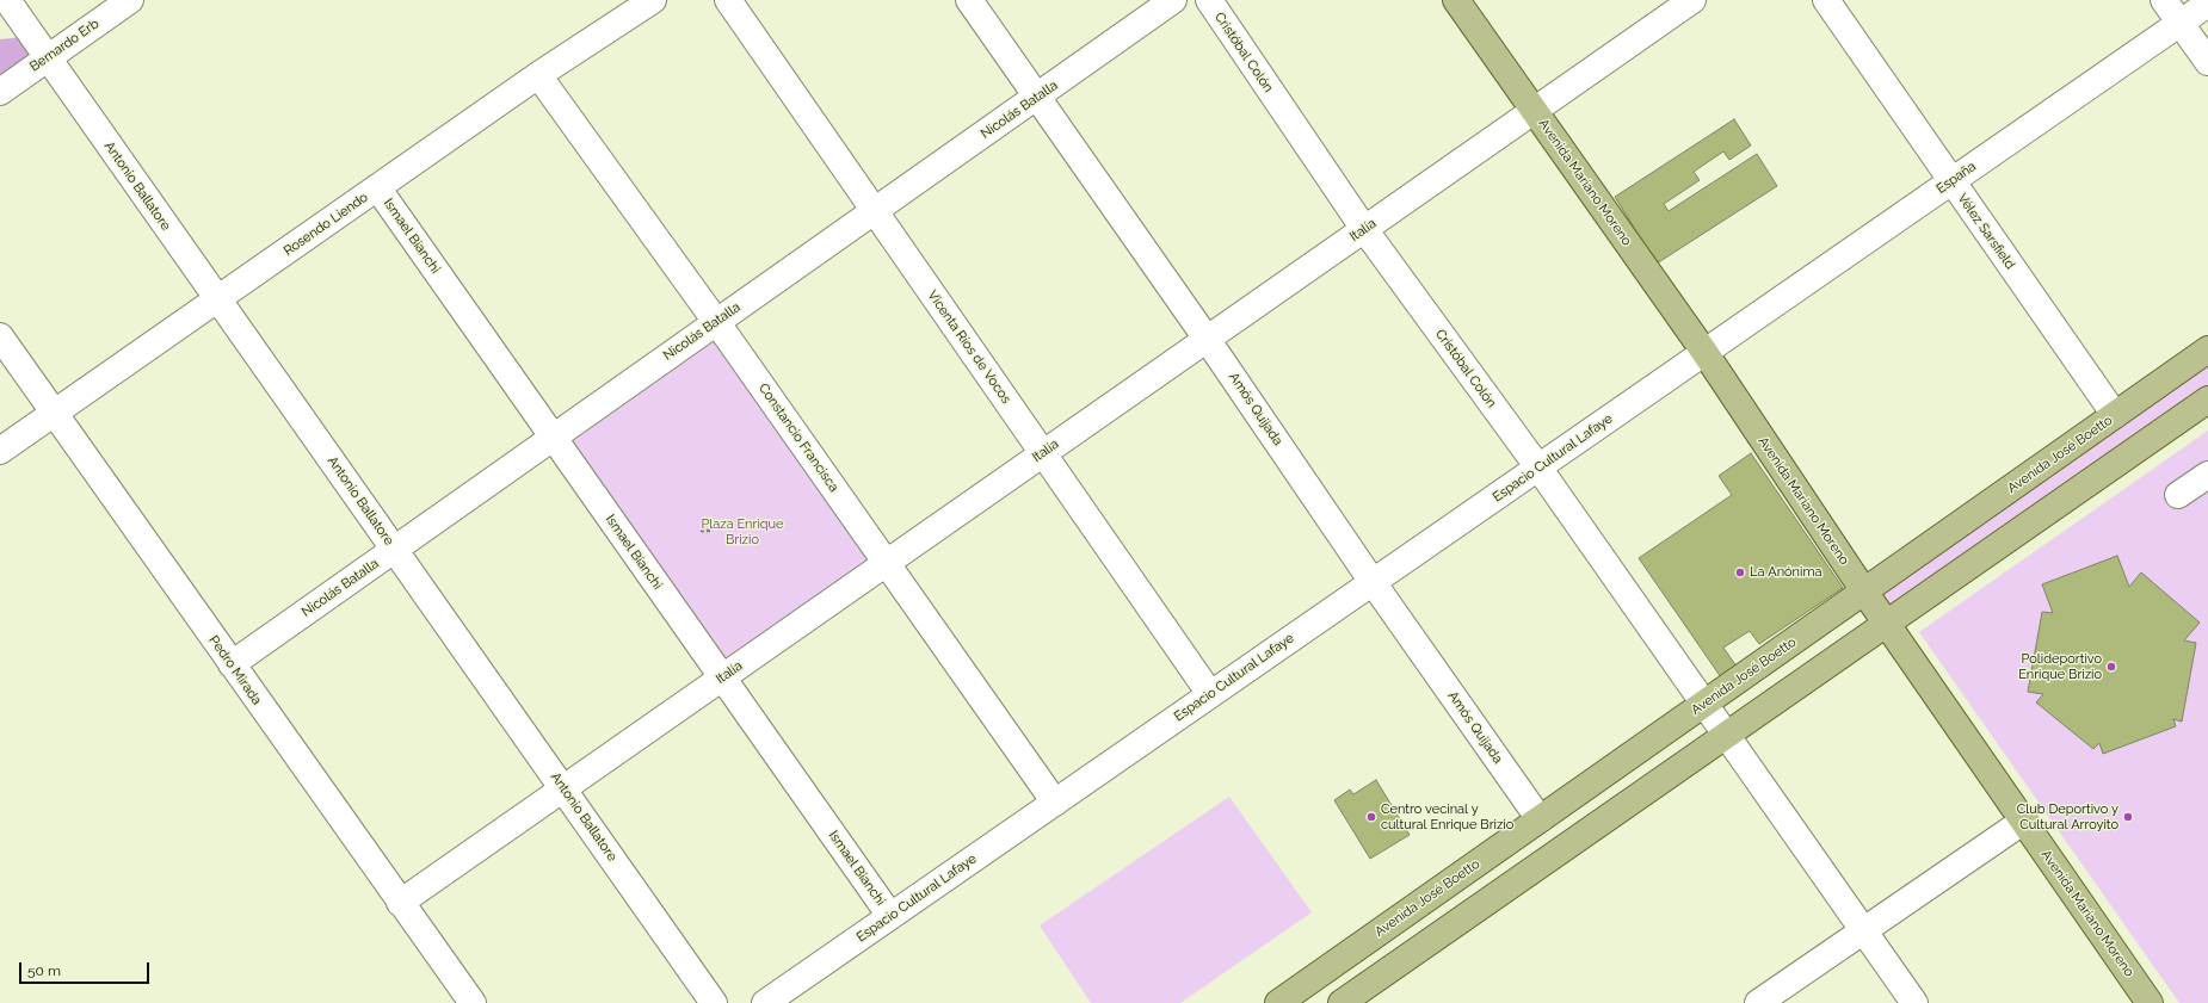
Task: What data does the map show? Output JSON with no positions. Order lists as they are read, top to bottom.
{
  "streets": {
    "main road": ["Avenida Mariano Moreno", "Avenida José Boetto"],
    "street": [
      "Bernardo Erb",
      "Cristóbal Colón",
      "Nicolás Batalla",
      "España",
      "Antonio Ballatore",
      "Rosendo Liendo",
      "Italia",
      "Vélez Sarsfield",
      "Ismael Bianchi",
      "Vicenta Ríos de Vocos",
      "Amós Quijada",
      "Constancio Francisca",
      "Espacio Cultural Lafaye",
      "Pedro Mirada"
    ]
  },
  "crossings": [
    ["Bernardo Erb", "Antonio Ballatore"],
    ["Cristóbal Colón", "Italia"],
    ["Cristóbal Colón", "Avenida José Boetto"],
    ["Cristóbal Colón", "Espacio Cultural Lafaye"],
    ["Nicolás Batalla", "Antonio Ballatore"],
    ["Nicolás Batalla", "Ismael Bianchi"],
    ["Nicolás Batalla", "Vicenta Ríos de Vocos"],
    ["Nicolás Batalla", "Amós Quijada"],
    ["Nicolás Batalla", "Constancio Francisca"],
    ["Nicolás Batalla", "Pedro Mirada"],
    ["España", "Avenida Mariano Moreno"],
    ["España", "Vélez Sarsfield"],
    ["España", "Espacio Cultural Lafaye"],
    ["Avenida Mariano Moreno", "Italia"],
    ["Avenida Mariano Moreno", "Avenida José Boetto"],
    ["Avenida Mariano Moreno", "Espacio Cultural Lafaye"],
    ["Antonio Ballatore", "Rosendo Liendo"],
    ["Antonio Ballatore", "Italia"],
    ["Rosendo Liendo", "Ismael Bianchi"],
    ["Rosendo Liendo", "Constancio Francisca"],
    ["Rosendo Liendo", "Pedro Mirada"],
    ["Italia", "Ismael Bianchi"],
    ["Italia", "Vicenta Ríos de Vocos"],
    ["Italia", "Amós Quijada"],
    ["Italia", "Constancio Francisca"],
    ["Italia", "Pedro Mirada"],
    ["Vélez Sarsfield", "Avenida José Boetto"],
    ["Ismael Bianchi", "Espacio Cultural Lafaye"],
    ["Vicenta Ríos de Vocos", "Espacio Cultural Lafaye"],
    ["Amós Quijada", "Avenida José Boetto"],
    ["Amós Quijada", "Espacio Cultural Lafaye"],
    ["Constancio Francisca", "Espacio Cultural Lafaye"]
  ],
  "parks": ["Plaza Enrique Brizio"],
  "places": [
    "La Anónima",
    "Polideportivo Enrique Brizio",
    "Centro vecinal y cultural Enrique Brizio",
    "Club Deportivo y Cultural Arroyito"
  ],
  "scale_bar": "50 m"
}
